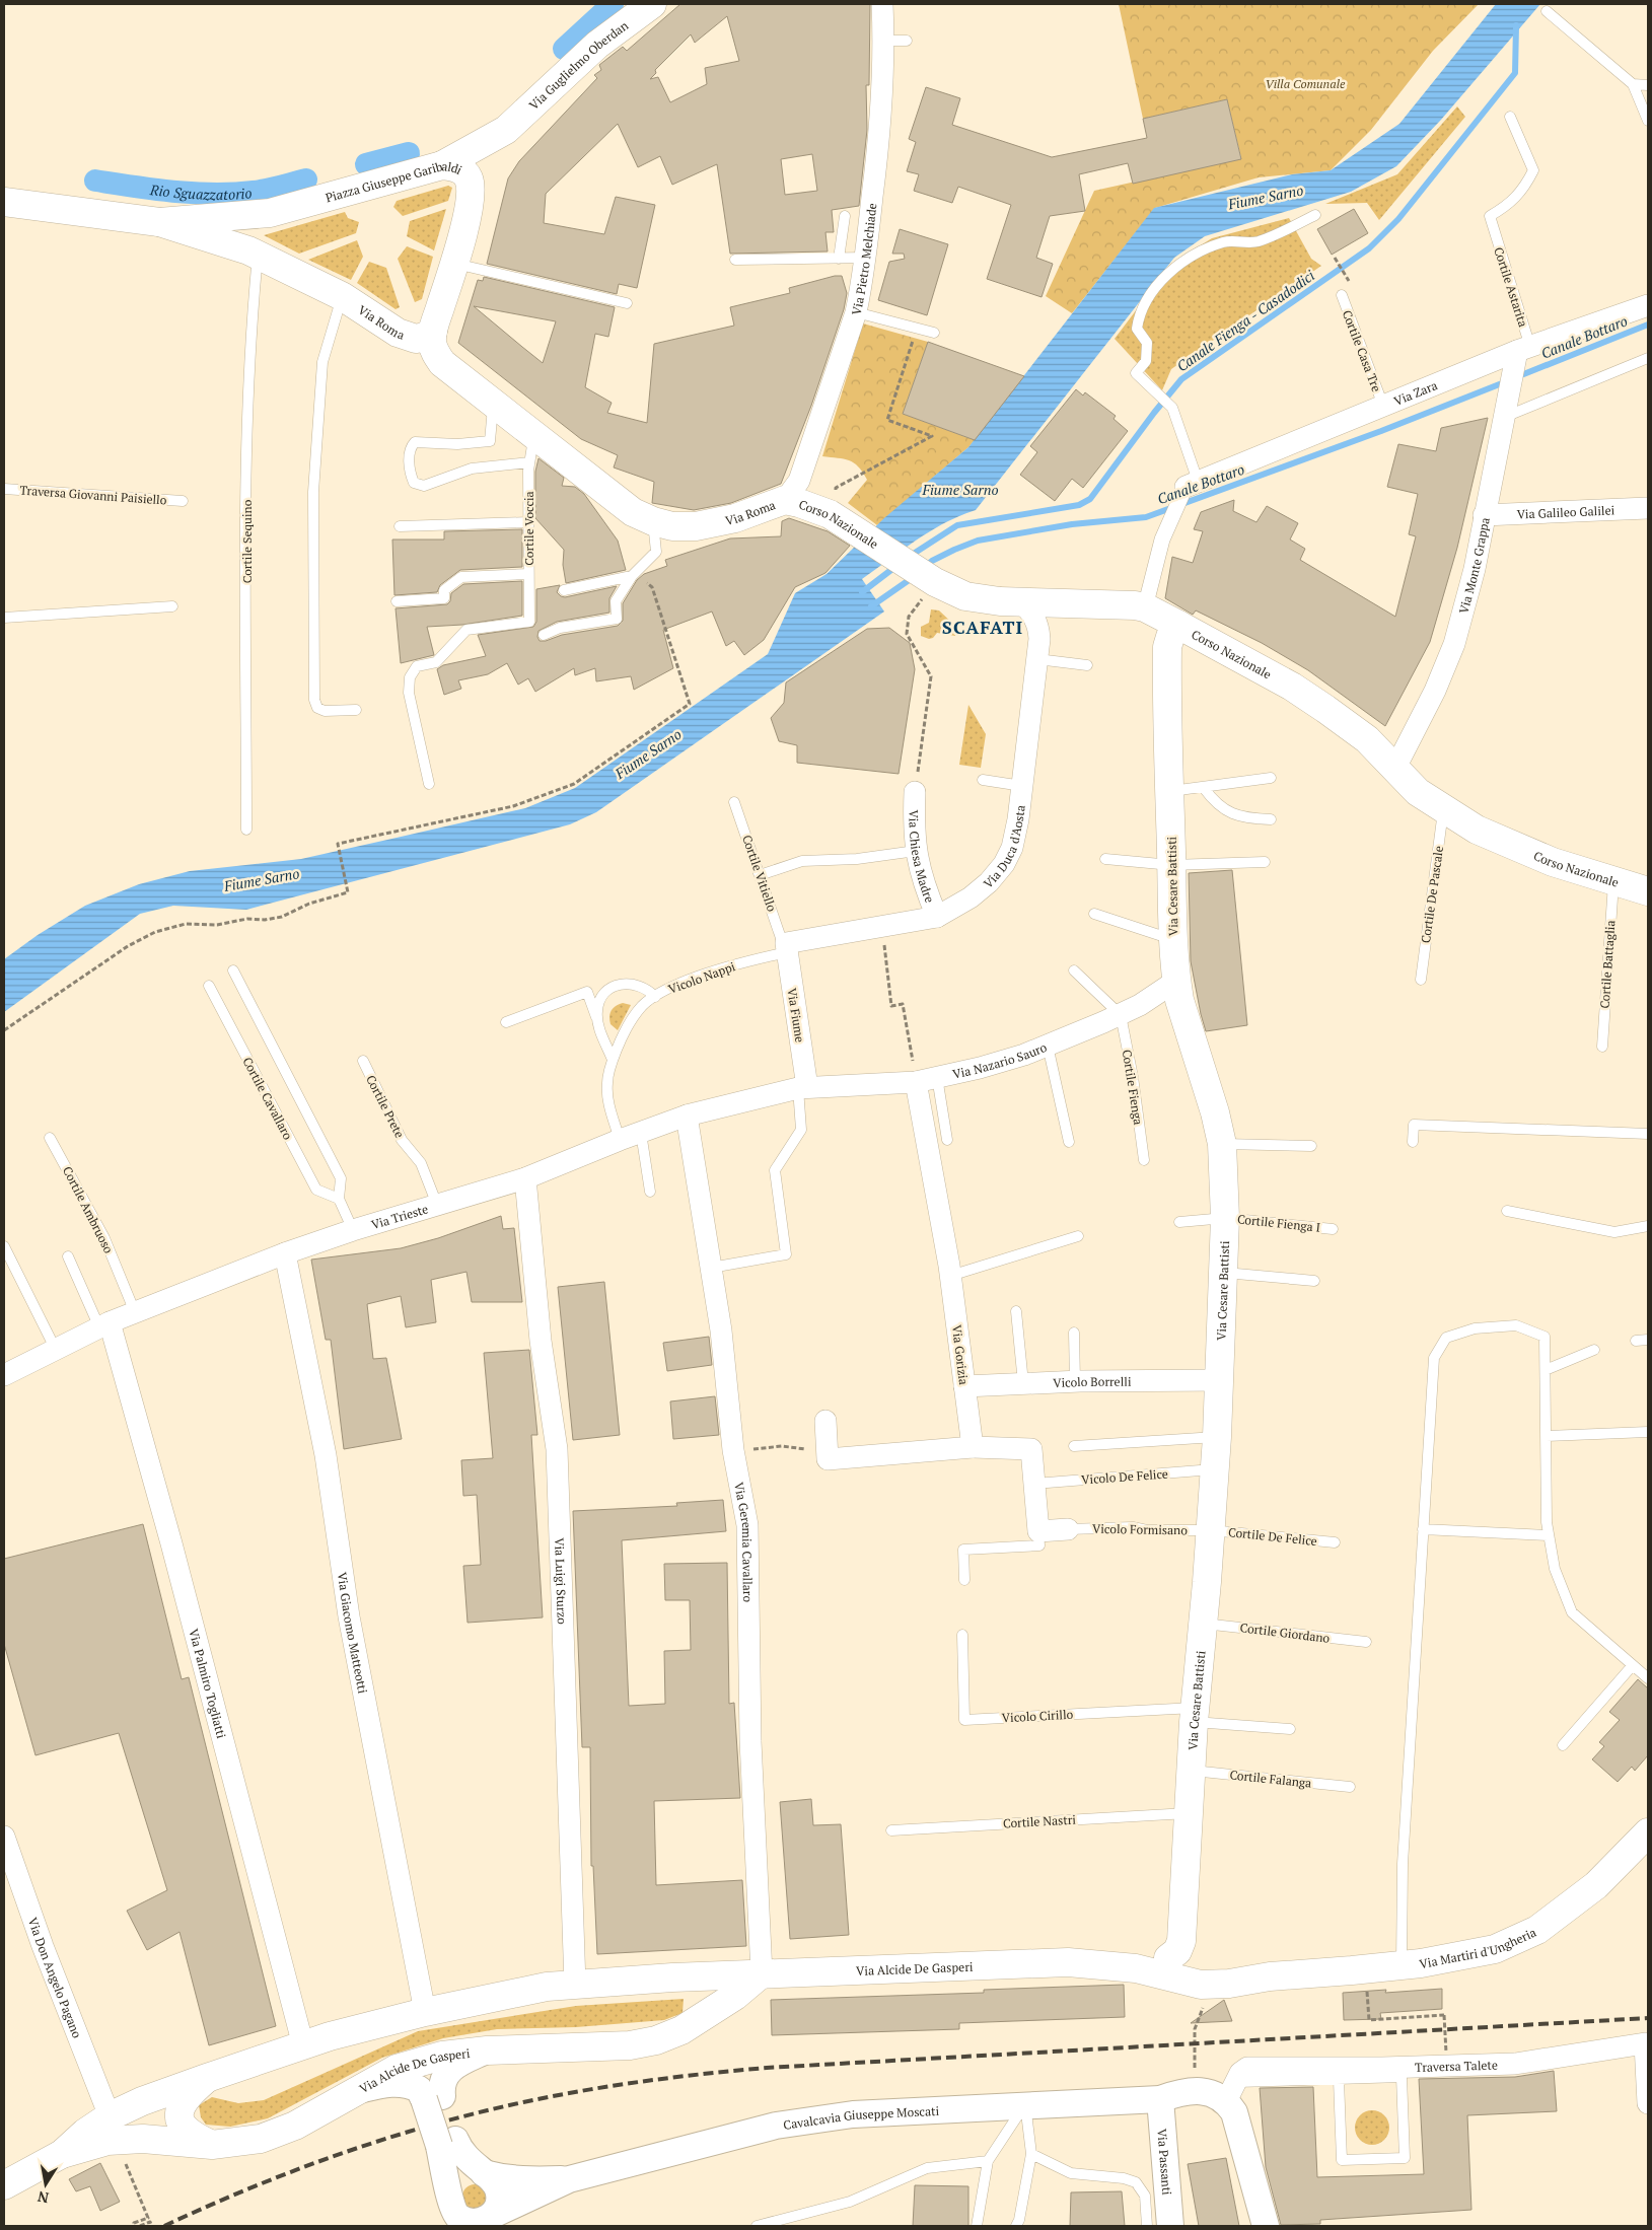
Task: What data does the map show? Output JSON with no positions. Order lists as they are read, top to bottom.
{
  "streets": {
    "main road": [
      "Via Guglielmo Oberdan",
      "Piazza Giuseppe Garibaldi",
      "Via Roma",
      "Corso Nazionale",
      "Via Cesare Battisti",
      "Via Martiri d'Ungheria",
      "Via Alcide De Gasperi"
    ],
    "street": [
      "Via Pietro Melchiade",
      "Via Zara",
      "Via Galileo Galilei",
      "Via Monte Grappa",
      "Via Duca d'Aosta",
      "Via Chiesa Madre",
      "Via Fiume",
      "Via Nazario Sauro",
      "Via Trieste",
      "Via Gorizia",
      "Vicolo Borrelli",
      "Via Geremia Cavallaro",
      "Via Luigi Sturzo",
      "Via Giacomo Matteotti",
      "Via Palmiro Togliatti",
      "Via Don Angelo Pagano",
      "Traversa Talete",
      "Cavalcavia Giuseppe Moscati",
      "Via Passanti"
    ],
    "lane": [
      "Cortile Astarita",
      "Cortile Casa Tre",
      "Traversa Giovanni Paisiello",
      "Cortile Voccia",
      "Cortile Sequino",
      "Cortile Vitiello",
      "Cortile De Pascale",
      "Cortile Battaglia",
      "Vicolo Nappi",
      "Cortile Fienga",
      "Cortile Cavallaro",
      "Cortile Prete",
      "Cortile Ambruoso",
      "Cortile Fienga I",
      "Vicolo De Felice",
      "Vicolo Formisano",
      "Cortile De Felice",
      "Cortile Giordano",
      "Vicolo Cirillo",
      "Cortile Falanga",
      "Cortile Nastri"
    ]
  },
  "crossings": [
    ["Via Guglielmo Oberdan", "Piazza Giuseppe Garibaldi"],
    ["Piazza Giuseppe Garibaldi", "Via Roma"],
    ["Via Pietro Melchiade", "Via Roma"],
    ["Via Pietro Melchiade", "Corso Nazionale"],
    ["Cortile Astarita", "Via Zara"],
    ["Cortile Astarita", "Via Monte Grappa"],
    ["Via Roma", "Corso Nazionale"],
    ["Via Roma", "Cortile Voccia"],
    ["Via Roma", "Cortile Sequino"],
    ["Cortile Casa Tre", "Via Zara"],
    ["Via Zara", "Via Monte Grappa"],
    ["Via Galileo Galilei", "Via Monte Grappa"],
    ["Corso Nazionale", "Via Monte Grappa"],
    ["Corso Nazionale", "Via Duca d'Aosta"],
    ["Corso Nazionale", "Via Cesare Battisti"],
    ["Corso Nazionale", "Cortile De Pascale"],
    ["Corso Nazionale", "Cortile Battaglia"],
    ["Via Duca d'Aosta", "Via Chiesa Madre"],
    ["Via Duca d'Aosta", "Cortile Vitiello"],
    ["Via Duca d'Aosta", "Vicolo Nappi"],
    ["Via Duca d'Aosta", "Via Fiume"],
    ["Cortile Vitiello", "Vicolo Nappi"],
    ["Cortile Vitiello", "Via Fiume"],
    ["Via Cesare Battisti", "Via Nazario Sauro"],
    ["Via Cesare Battisti", "Cortile Fienga I"],
    ["Via Cesare Battisti", "Vicolo Borrelli"],
    ["Via Cesare Battisti", "Vicolo De Felice"],
    ["Via Cesare Battisti", "Vicolo Formisano"],
    ["Via Cesare Battisti", "Cortile De Felice"],
    ["Via Cesare Battisti", "Cortile Giordano"],
    ["Via Cesare Battisti", "Vicolo Cirillo"],
    ["Via Cesare Battisti", "Cortile Falanga"],
    ["Via Cesare Battisti", "Cortile Nastri"],
    ["Via Cesare Battisti", "Via Martiri d'Ungheria"],
    ["Via Cesare Battisti", "Via Alcide De Gasperi"],
    ["Vicolo Nappi", "Via Fiume"],
    ["Vicolo Nappi", "Via Trieste"],
    ["Via Fiume", "Via Nazario Sauro"],
    ["Via Fiume", "Via Trieste"],
    ["Via Nazario Sauro", "Cortile Fienga"],
    ["Via Nazario Sauro", "Via Trieste"],
    ["Via Nazario Sauro", "Via Gorizia"],
    ["Cortile Prete", "Via Trieste"],
    ["Cortile Ambruoso", "Via Trieste"],
    ["Via Trieste", "Via Geremia Cavallaro"],
    ["Via Trieste", "Via Luigi Sturzo"],
    ["Via Trieste", "Via Giacomo Matteotti"],
    ["Via Trieste", "Via Palmiro Togliatti"],
    ["Via Gorizia", "Vicolo Borrelli"],
    ["Vicolo Formisano", "Cortile De Felice"],
    ["Via Geremia Cavallaro", "Via Alcide De Gasperi"],
    ["Via Luigi Sturzo", "Via Alcide De Gasperi"],
    ["Via Giacomo Matteotti", "Via Alcide De Gasperi"],
    ["Via Palmiro Togliatti", "Via Alcide De Gasperi"],
    ["Via Martiri d'Ungheria", "Via Alcide De Gasperi"],
    ["Via Alcide De Gasperi", "Via Don Angelo Pagano"],
    ["Cavalcavia Giuseppe Moscati", "Via Passanti"]
  ],
  "districts": ["SCAFATI"],
  "water": [
    "Rio Sguazzatorio",
    "Fiume Sarno",
    "Canale Fienga - Casadodici",
    "Canale Bottaro"
  ],
  "parks": ["Villa Comunale"],
  "north": "bottom"
}
